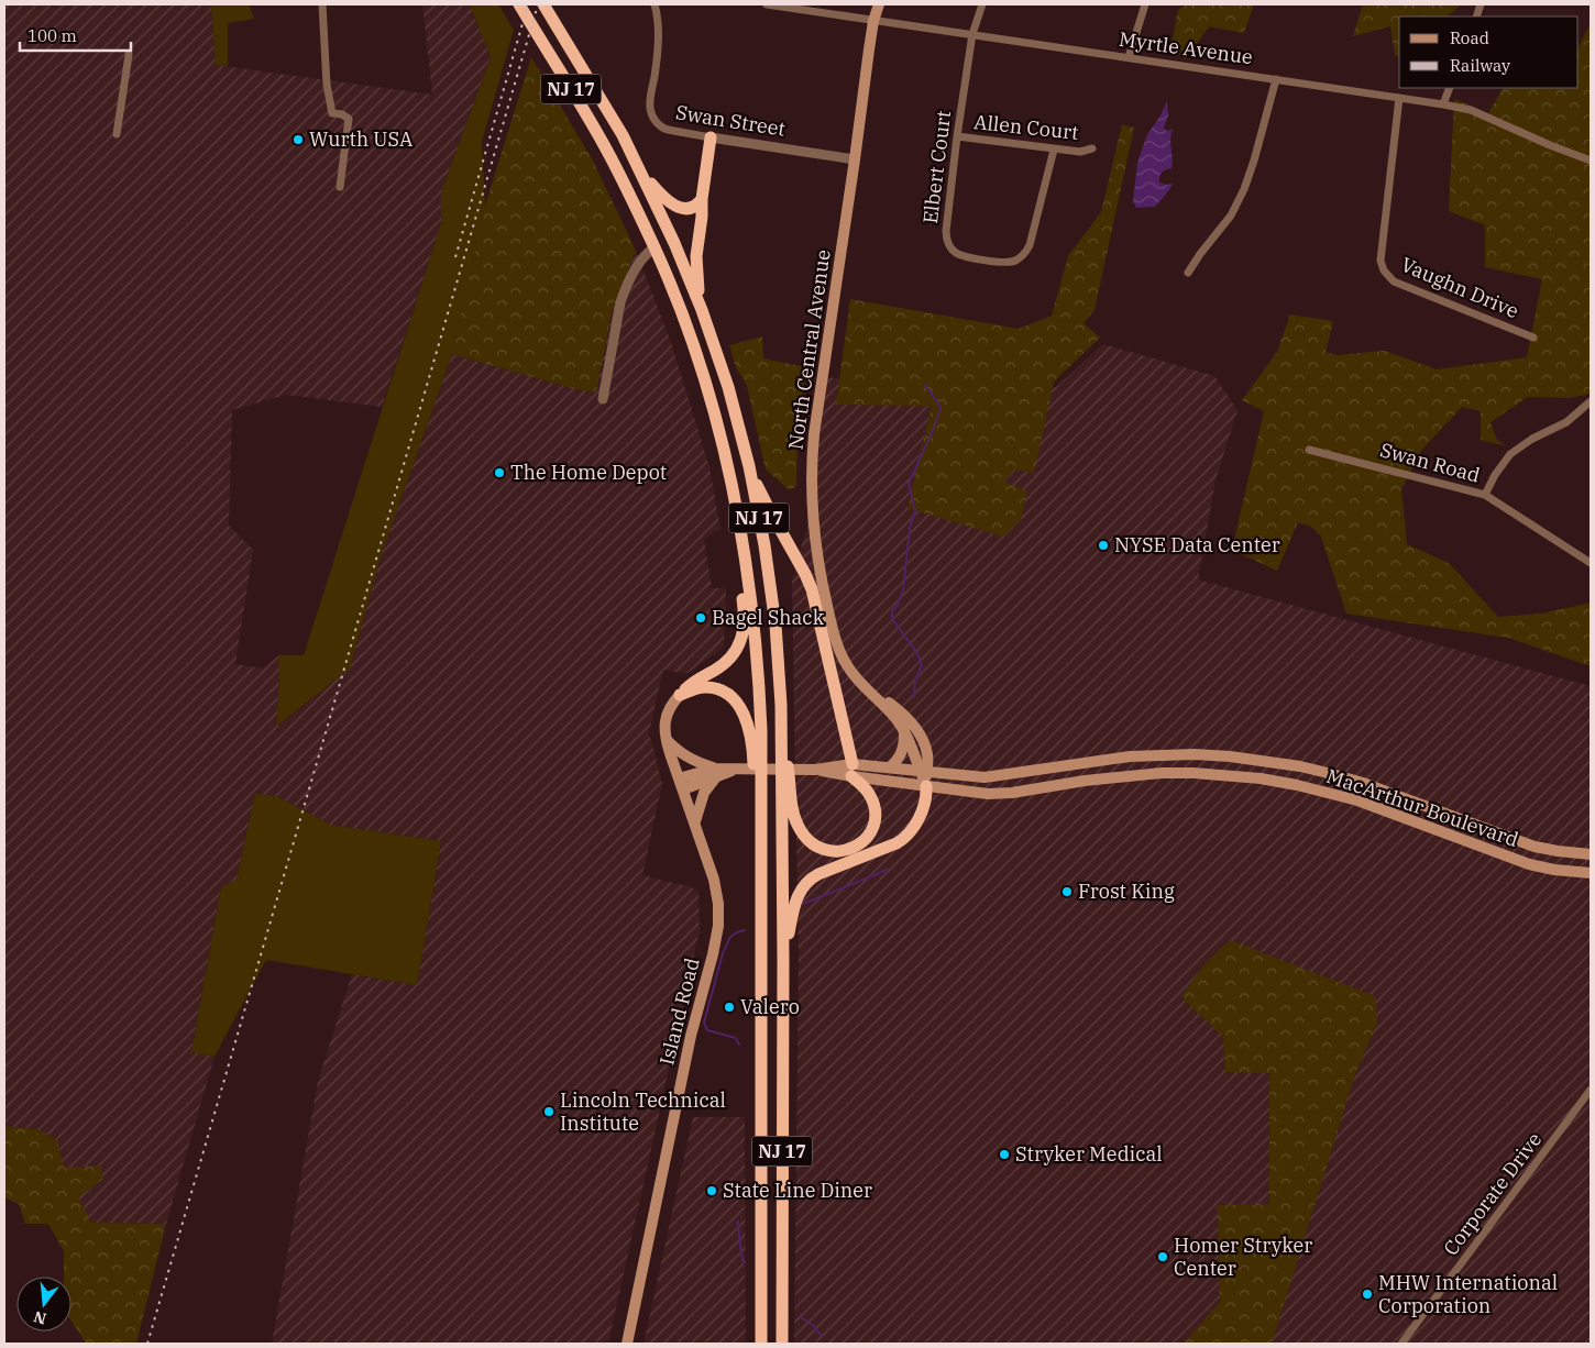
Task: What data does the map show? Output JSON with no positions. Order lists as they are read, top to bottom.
{
  "streets": {
    "highway": ["NJ 17"],
    "main road": ["North Central Avenue", "MacArthur Boulevard", "Island Road"],
    "street": [
      "Myrtle Avenue",
      "Swan Street",
      "Allen Court",
      "Elbert Court",
      "Vaughn Drive",
      "Swan Road",
      "Corporate Drive"
    ]
  },
  "crossings": [
    ["Myrtle Avenue", "Elbert Court"],
    ["Myrtle Avenue", "Vaughn Drive"],
    ["Myrtle Avenue", "North Central Avenue"],
    ["Swan Street", "North Central Avenue"],
    ["Allen Court", "Elbert Court"],
    ["North Central Avenue", "MacArthur Boulevard"],
    ["MacArthur Boulevard", "Island Road"]
  ],
  "places": [
    "Wurth USA",
    "The Home Depot",
    "NYSE Data Center",
    "Bagel Shack",
    "Frost King",
    "Valero",
    "Lincoln Technical Institute",
    "Stryker Medical",
    "State Line Diner",
    "Homer Stryker Center",
    "MHW International Corporation"
  ],
  "legend": ["Road", "Railway"],
  "scale_bar": "100 m",
  "north": "bottom"
}
